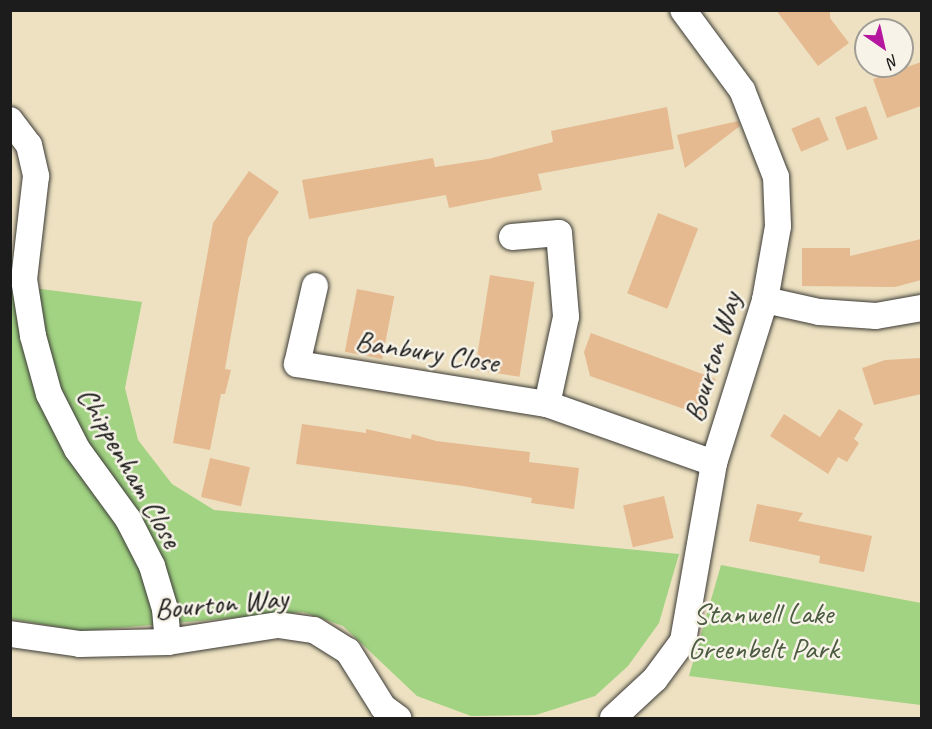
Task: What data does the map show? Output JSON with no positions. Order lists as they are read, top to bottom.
{
  "streets": {
    "street": ["Banbury Close", "Bourton Way", "Chippenham Close"]
  },
  "crossings": [
    ["Banbury Close", "Bourton Way"],
    ["Bourton Way", "Chippenham Close"]
  ],
  "parks": ["Stanwell Lake Greenbelt Park"],
  "north": "bottom right"
}
